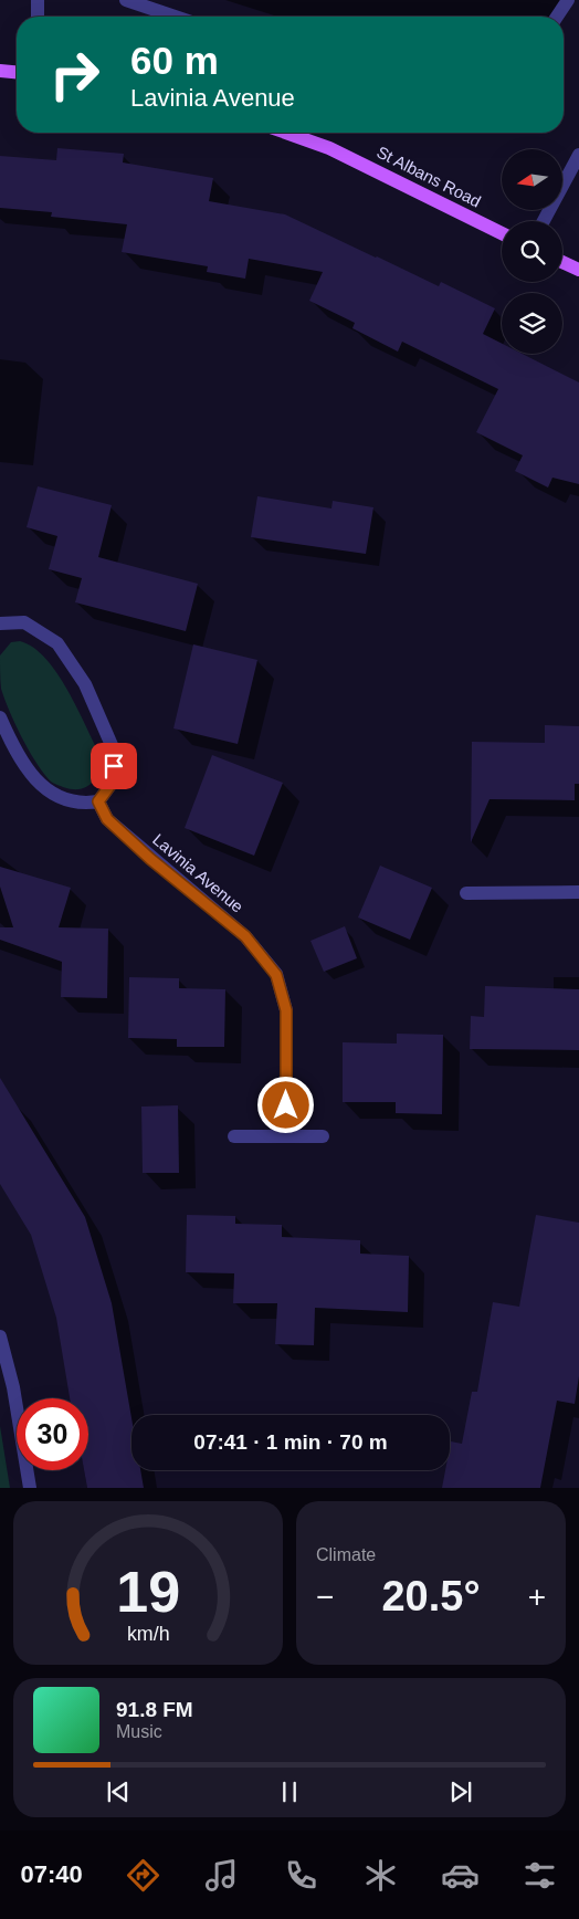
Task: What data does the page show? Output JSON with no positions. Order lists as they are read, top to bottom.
{
  "streets": {
    "main road": ["St Albans Road"],
    "street": ["Lavinia Avenue"]
  },
  "north": "left",
  "page": {
    "turn": ["60 m", "Lavinia Avenue"],
    "limit": "30",
    "trip": "07:41 · 1 min · 70 m",
    "tile": "Climate",
    "heat": ["−", "20.5°", "+"],
    "song": ["91.8 FM", "Music"],
    "tabs": "07:40",
    "gauge": ["19", "km/h"]
  }
}
